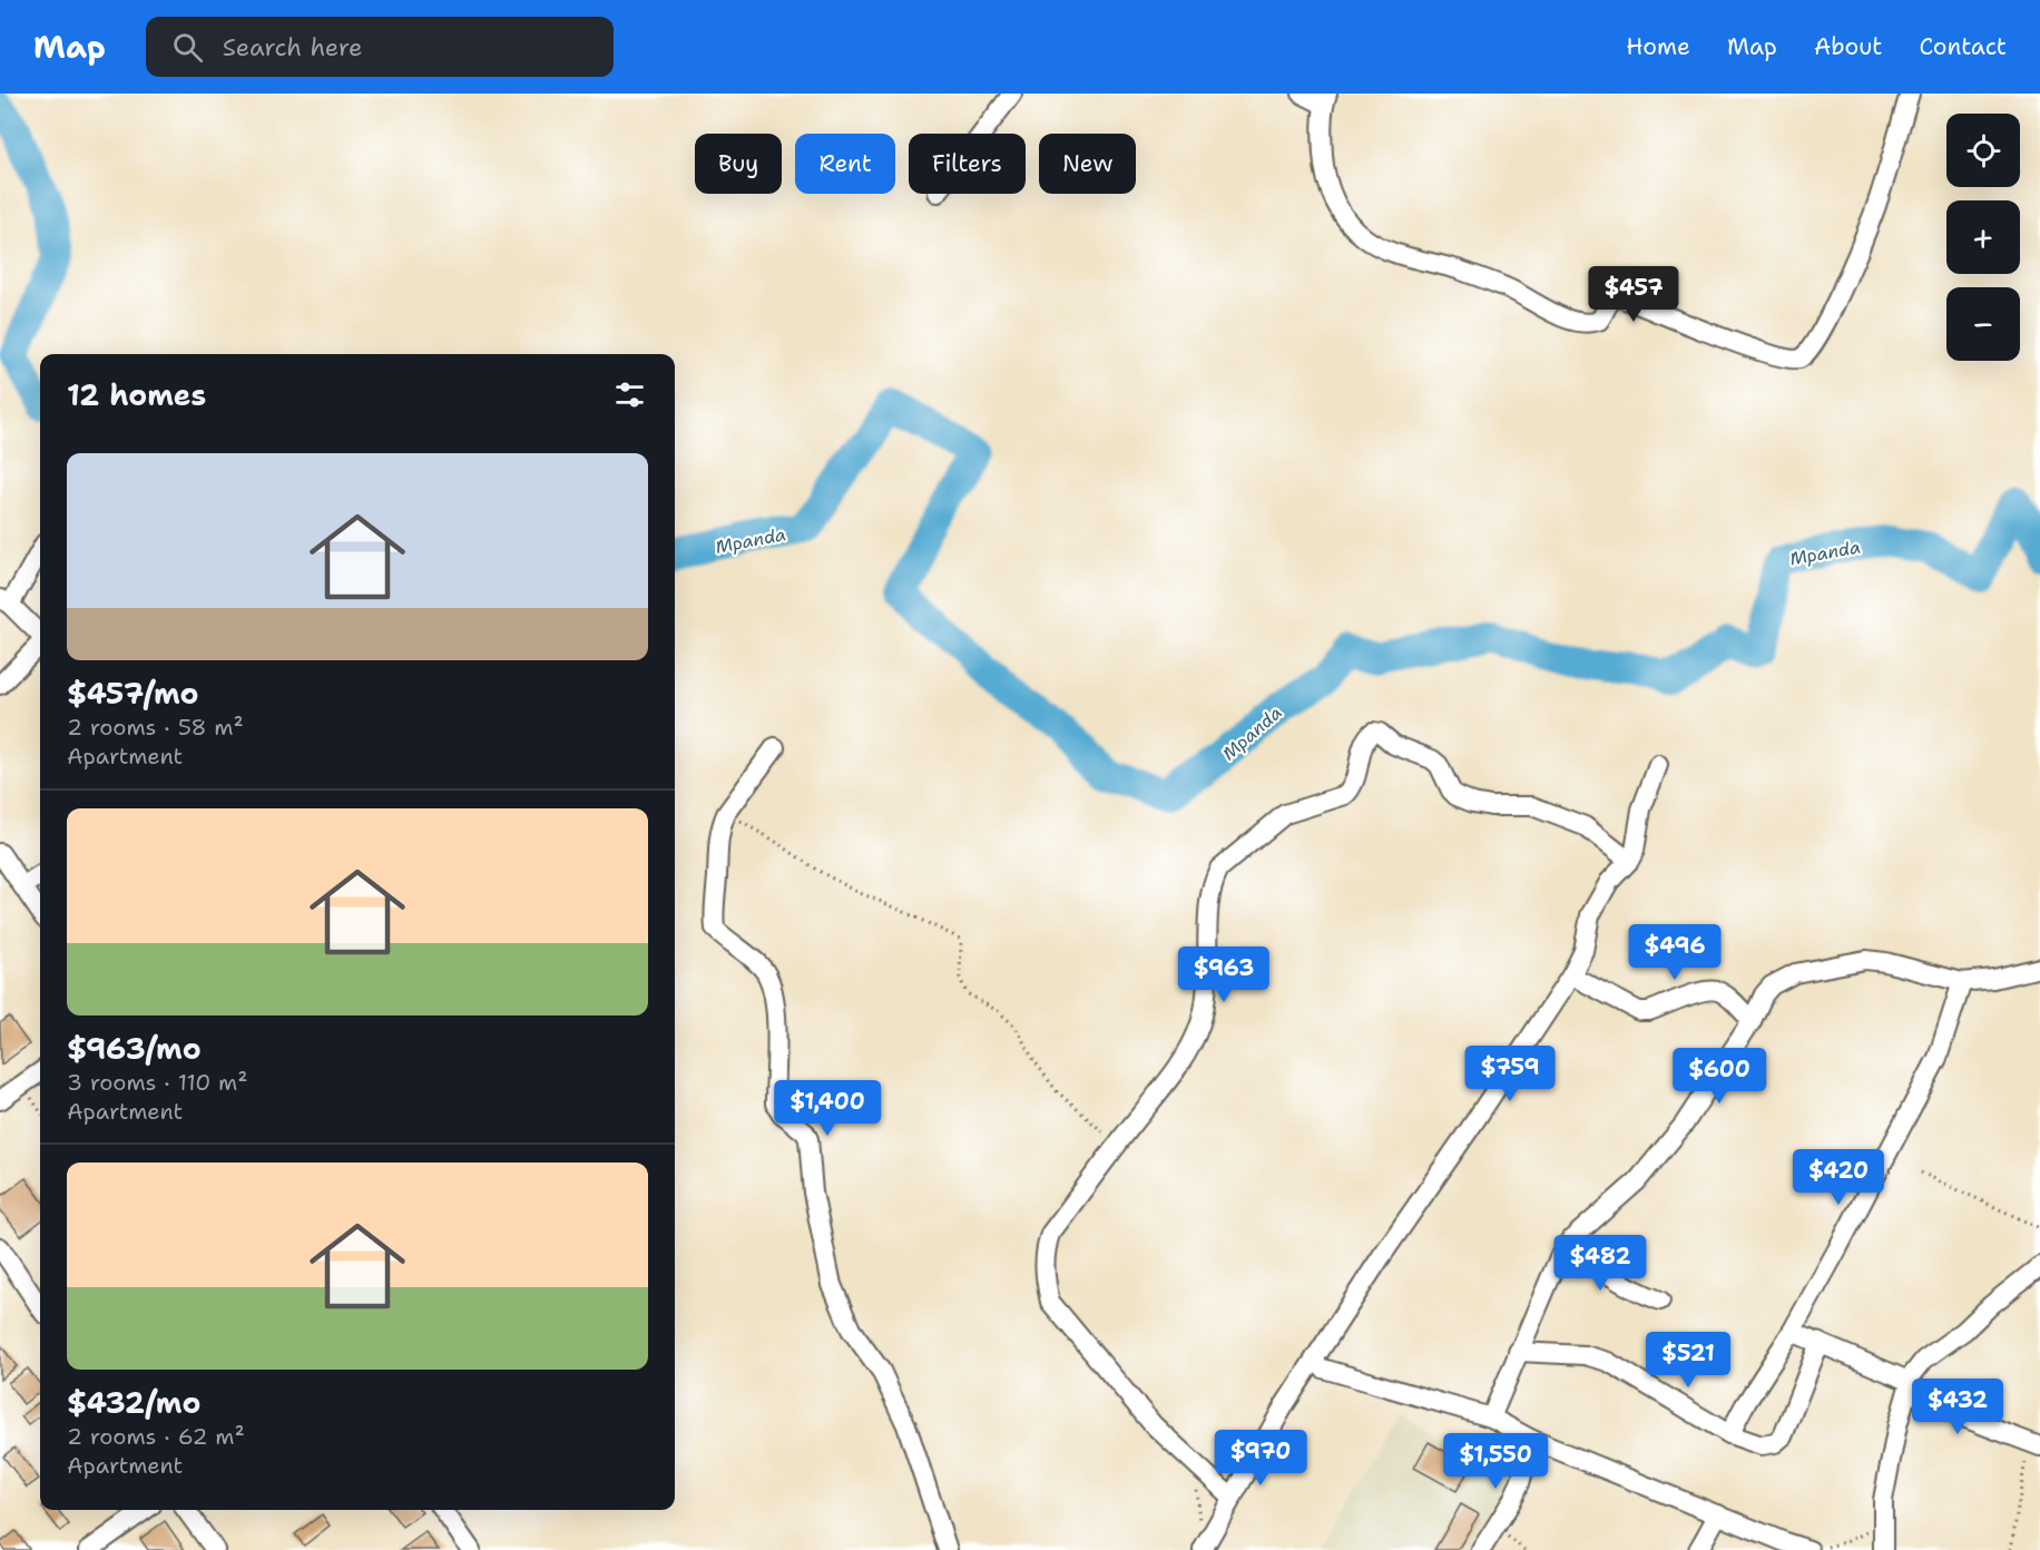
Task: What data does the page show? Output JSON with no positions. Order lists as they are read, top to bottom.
{
  "water": ["Mpanda"],
  "page": {
    "header": "Map",
    "search": "Search here",
    "nav": [
      "Home",
      "Map",
      "About",
      "Contact"
    ],
    "map_buttons": ["+", "−"],
    "chip": [
      "Buy",
      "Rent",
      "Filters",
      "New"
    ],
    "price": [
      "$457",
      "$496",
      "$963",
      "$759",
      "$600",
      "$1,400",
      "$420",
      "$482",
      "$521",
      "$432",
      "$970",
      "$1,550"
    ],
    "heading": "12 homes",
    "list": [
      {
        "name": "$457/mo",
        "note": "2 rooms · 58 m² · Apartment"
      },
      {
        "name": "$963/mo",
        "note": "3 rooms · 110 m² · Apartment"
      },
      {
        "name": "$432/mo",
        "note": "2 rooms · 62 m² · Apartment"
      }
    ]
  }
}
